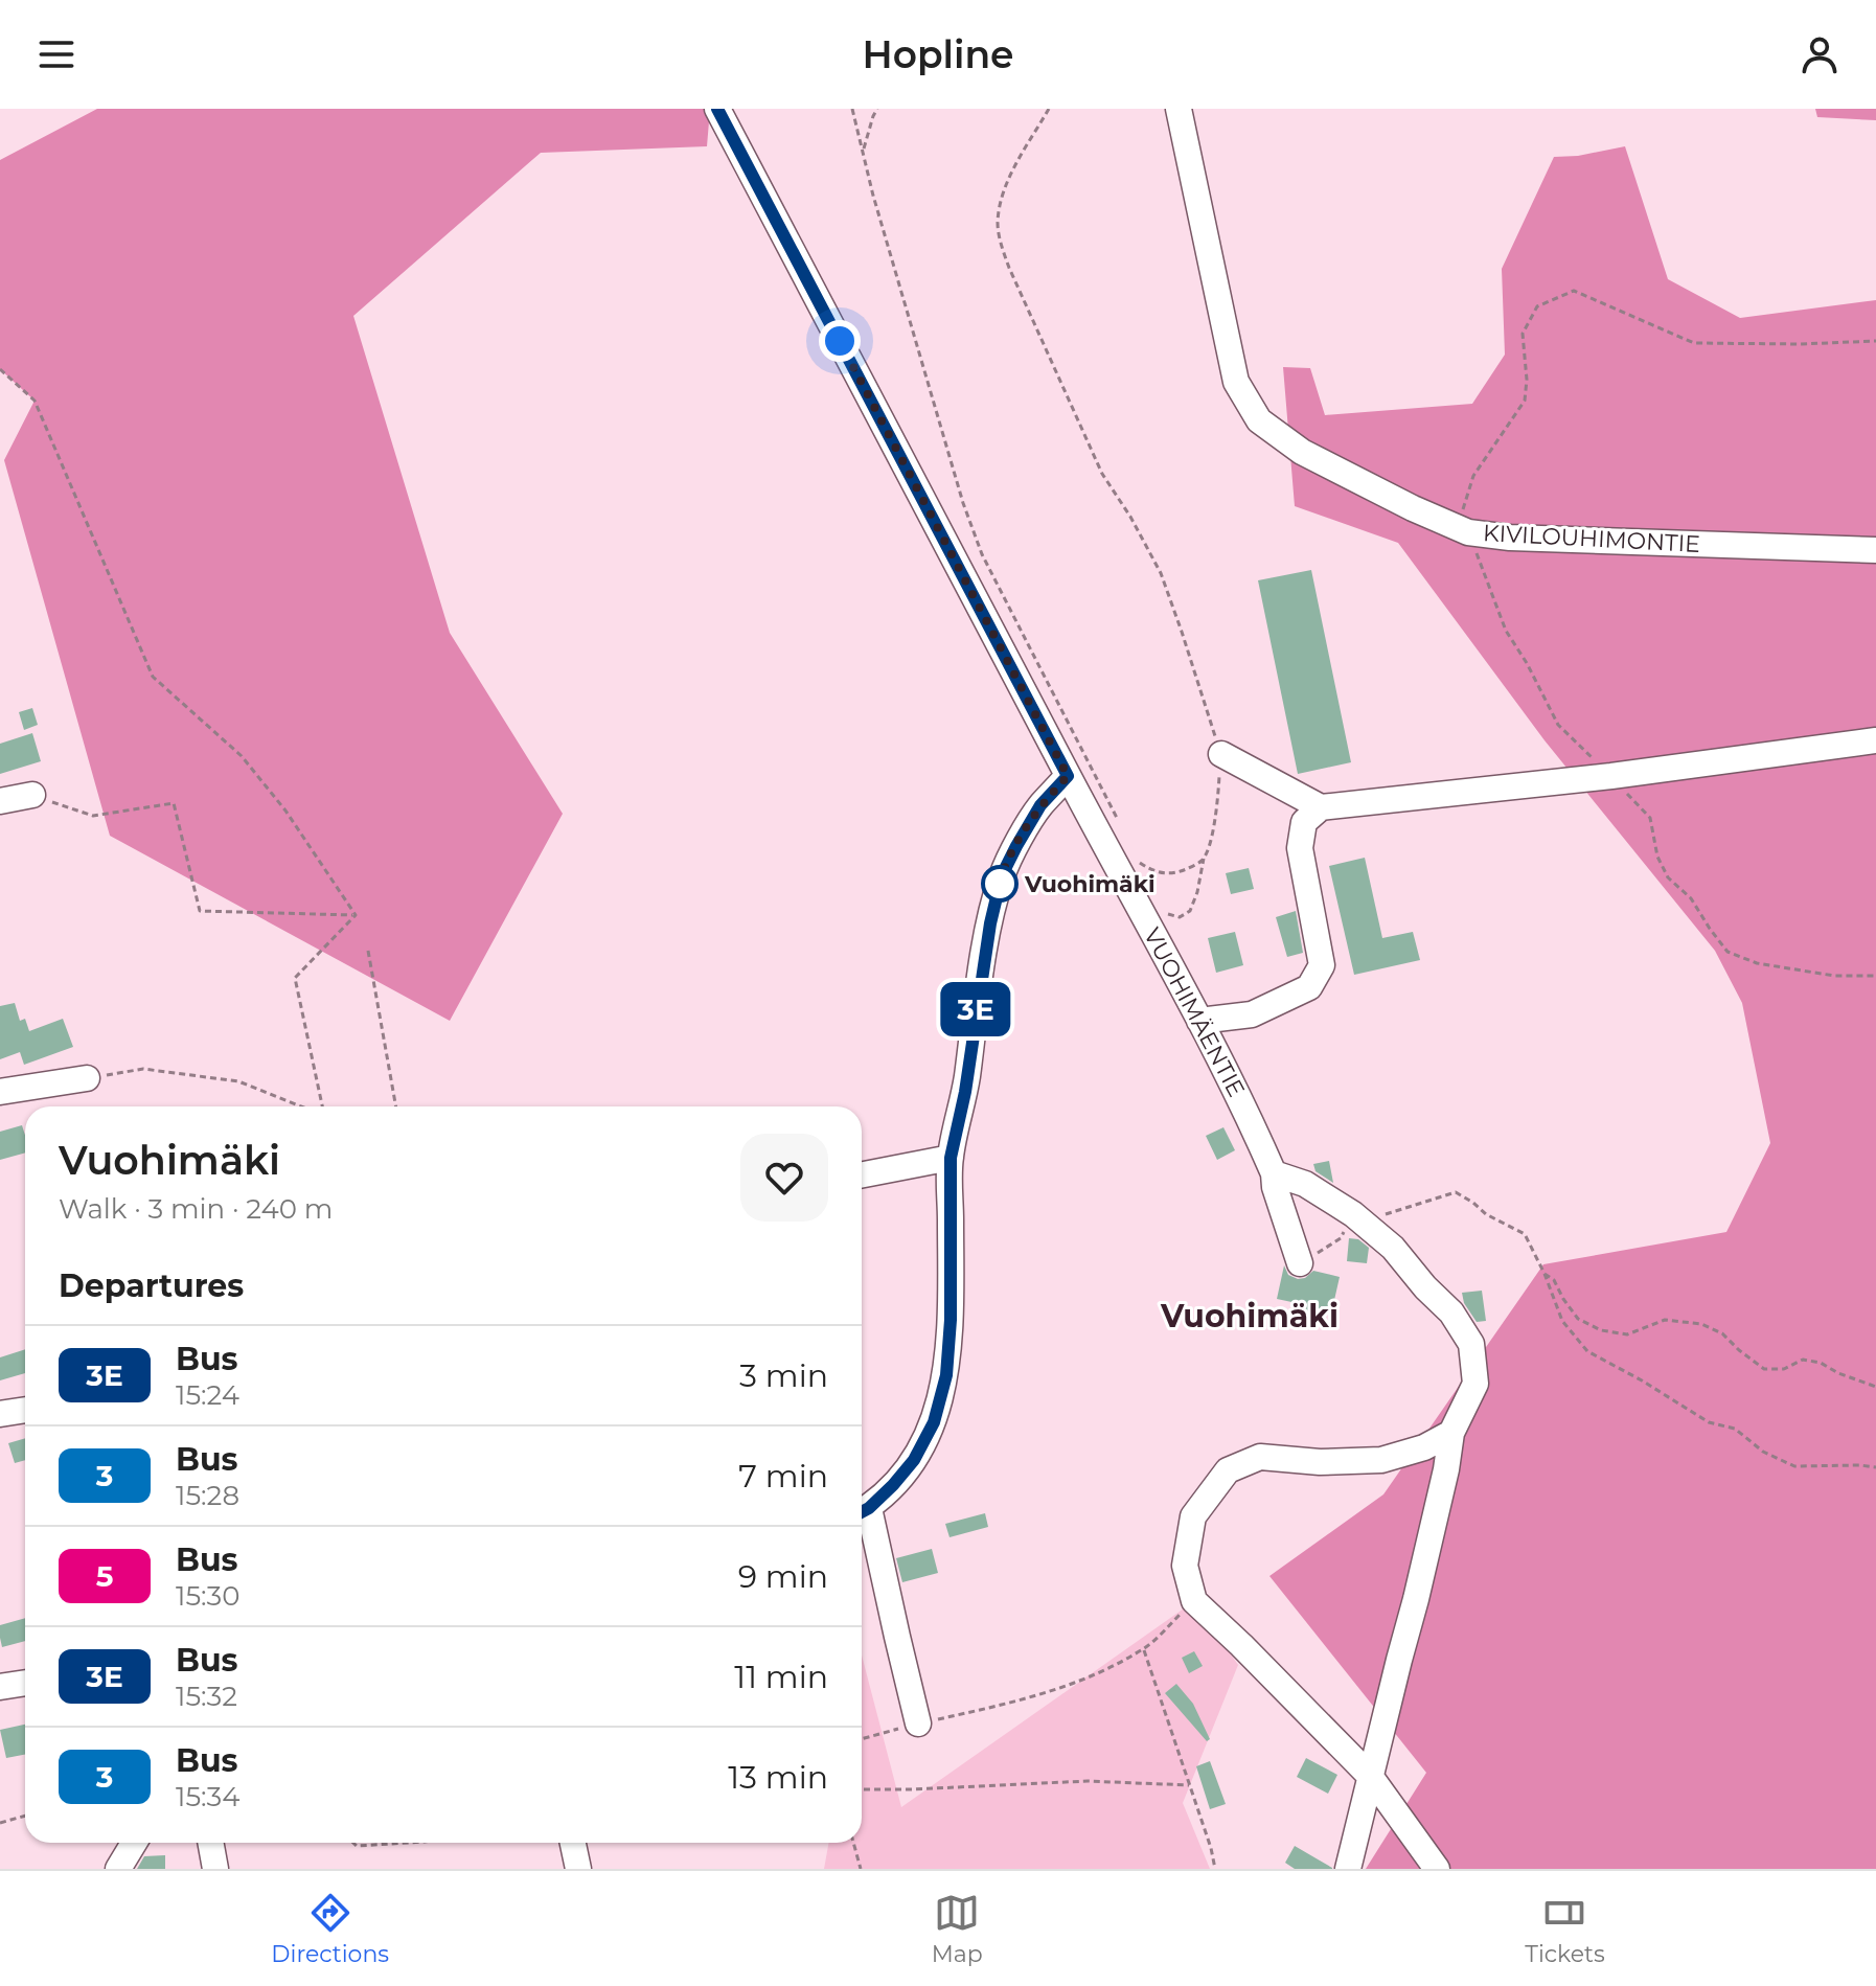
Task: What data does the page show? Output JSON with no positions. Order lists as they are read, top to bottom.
{
  "streets": {
    "street": ["KIVILOUHIMONTIE", "VUOHIMÄENTIE"]
  },
  "districts": ["Vuohimäki"],
  "places": ["Vuohimäki"],
  "lines": ["bus line 3E"],
  "page": {
    "header": "Hopline",
    "on_map": "3E",
    "heading": [
      ["Vuohimäki", "Walk · 3 min · 240 m"],
      "Departures"
    ],
    "list": [
      {
        "mark": "3E",
        "name": "Bus",
        "note": "15:24",
        "value": "3 min"
      },
      {
        "mark": "3",
        "name": "Bus",
        "note": "15:28",
        "value": "7 min"
      },
      {
        "mark": "5",
        "name": "Bus",
        "note": "15:30",
        "value": "9 min"
      },
      {
        "mark": "3E",
        "name": "Bus",
        "note": "15:32",
        "value": "11 min"
      },
      {
        "mark": "3",
        "name": "Bus",
        "note": "15:34",
        "value": "13 min"
      }
    ],
    "tabs": ["Directions", "Map", "Tickets"]
  }
}
